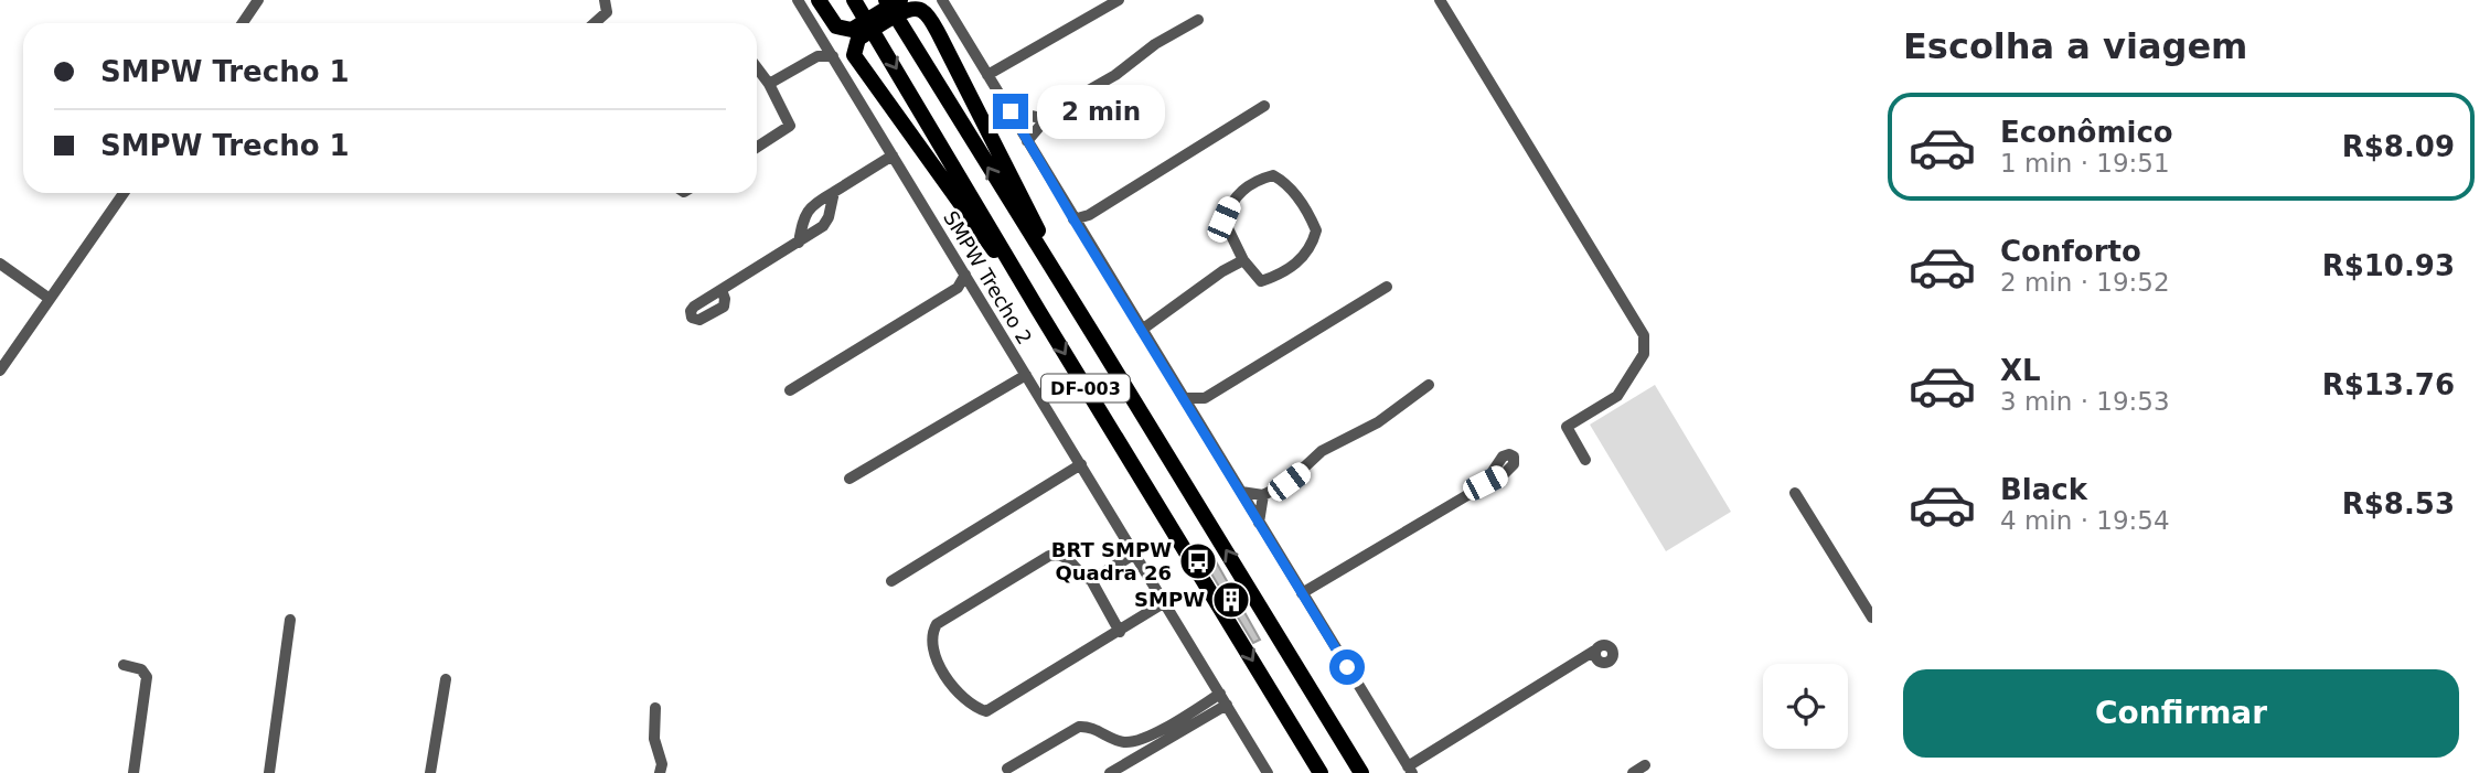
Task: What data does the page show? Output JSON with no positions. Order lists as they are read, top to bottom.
{
  "streets": {
    "highway": ["DF-003"],
    "street": ["SMPW Trecho 2"]
  },
  "places": {
    "bus stop": ["BRT SMPW Quadra 26"],
    "building": ["SMPW"]
  },
  "page": {
    "heading": "Escolha a viagem",
    "banner": ["SMPW Trecho 1", "SMPW Trecho 1"],
    "bubble": "2 min",
    "list": [
      {
        "name": "Econômico",
        "note": "1 min · 19:51",
        "value": "R$8.09"
      },
      {
        "name": "Conforto",
        "note": "2 min · 19:52",
        "value": "R$10.93"
      },
      {
        "name": "XL",
        "note": "3 min · 19:53",
        "value": "R$13.76"
      },
      {
        "name": "Black",
        "note": "4 min · 19:54",
        "value": "R$8.53"
      }
    ],
    "buttons": "Confirmar"
  }
}
